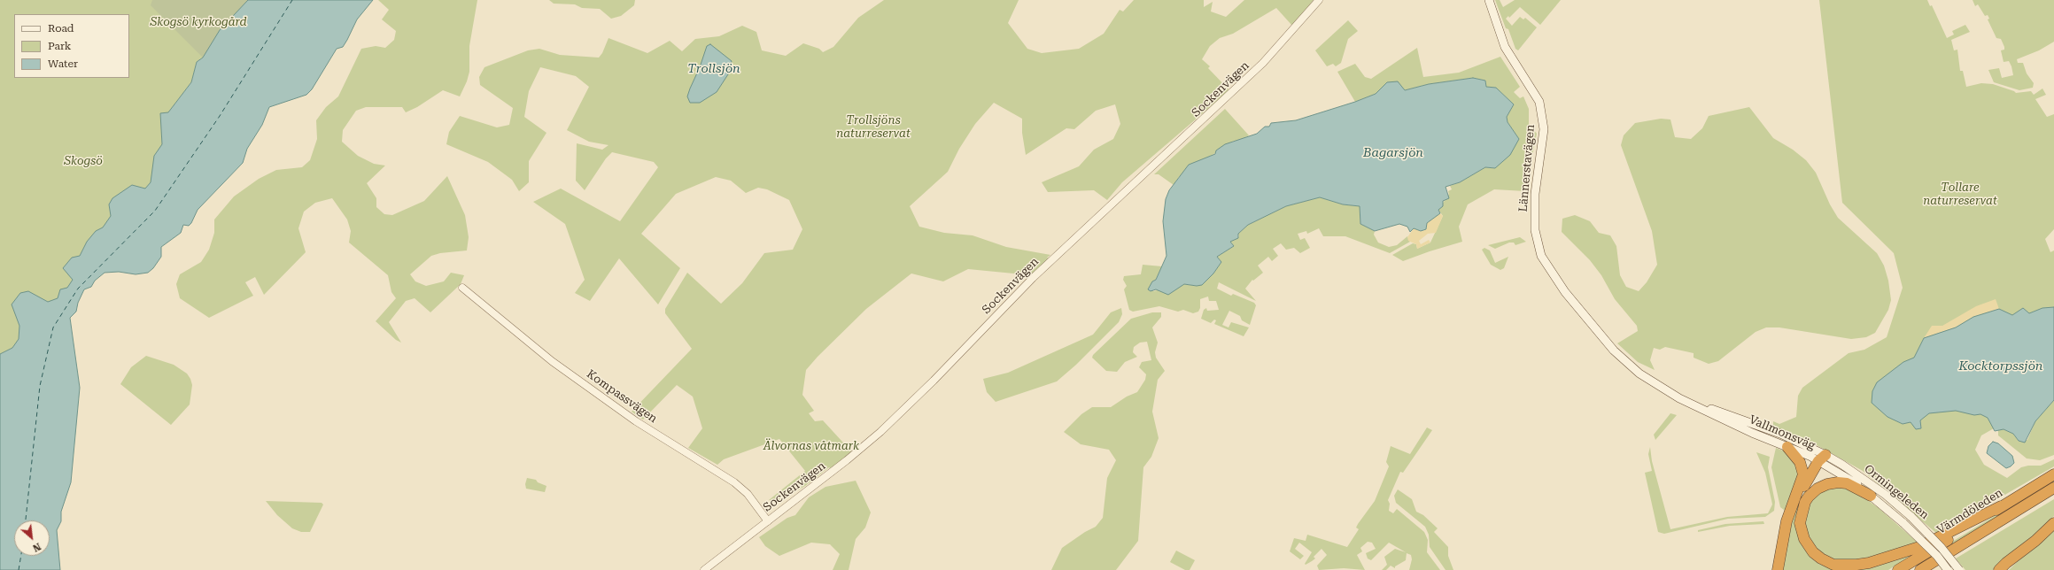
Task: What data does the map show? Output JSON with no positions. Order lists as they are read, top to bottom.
{
  "streets": {
    "highway": ["Värmdöleden"],
    "main road": ["Lännerstavägen", "Vallmonsväg", "Ormingeleden"],
    "street": ["Sockenvägen", "Kompassvägen"]
  },
  "crossings": [
    ["Sockenvägen", "Kompassvägen"],
    ["Lännerstavägen", "Vallmonsväg"],
    ["Vallmonsväg", "Ormingeleden"]
  ],
  "water": ["Trollsjön", "Bagarsjön", "Kocktorpssjön"],
  "parks": [
    "Skogsö kyrkogård",
    "Trollsjöns naturreservat",
    "Skogsö",
    "Tollare naturreservat",
    "Älvornas våtmark"
  ],
  "legend": ["Road", "Park", "Water"],
  "north": "bottom right"
}
